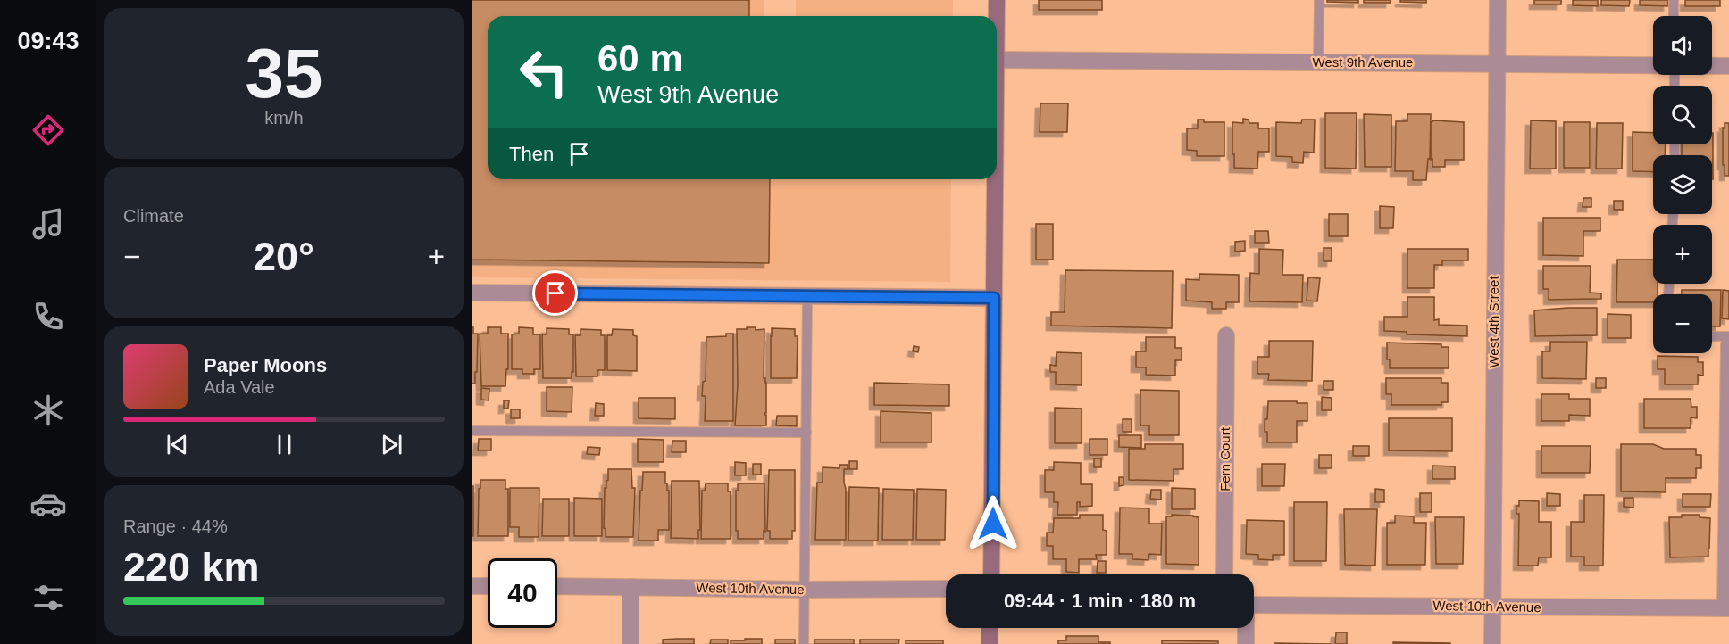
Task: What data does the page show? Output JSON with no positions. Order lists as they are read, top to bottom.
{
  "streets": {
    "street": [
      "West 9th Avenue",
      "West 4th Street",
      "Fern Court",
      "West 10th Avenue"
    ]
  },
  "crossings": [
    ["West 9th Avenue", "West 4th Street"],
    ["West 4th Street", "West 10th Avenue"]
  ],
  "page": {
    "tabs": "09:43",
    "tile": [
      ["35", "km/h"],
      "Climate",
      ["Range · 44%", "220 km"]
    ],
    "map_buttons": ["+", "−"],
    "turn": ["60 m", "West 9th Avenue"],
    "then": "Then",
    "heat": ["−", "20°", "+"],
    "song": ["Paper Moons", "Ada Vale"],
    "limit": "40",
    "trip": "09:44 · 1 min · 180 m"
  }
}
